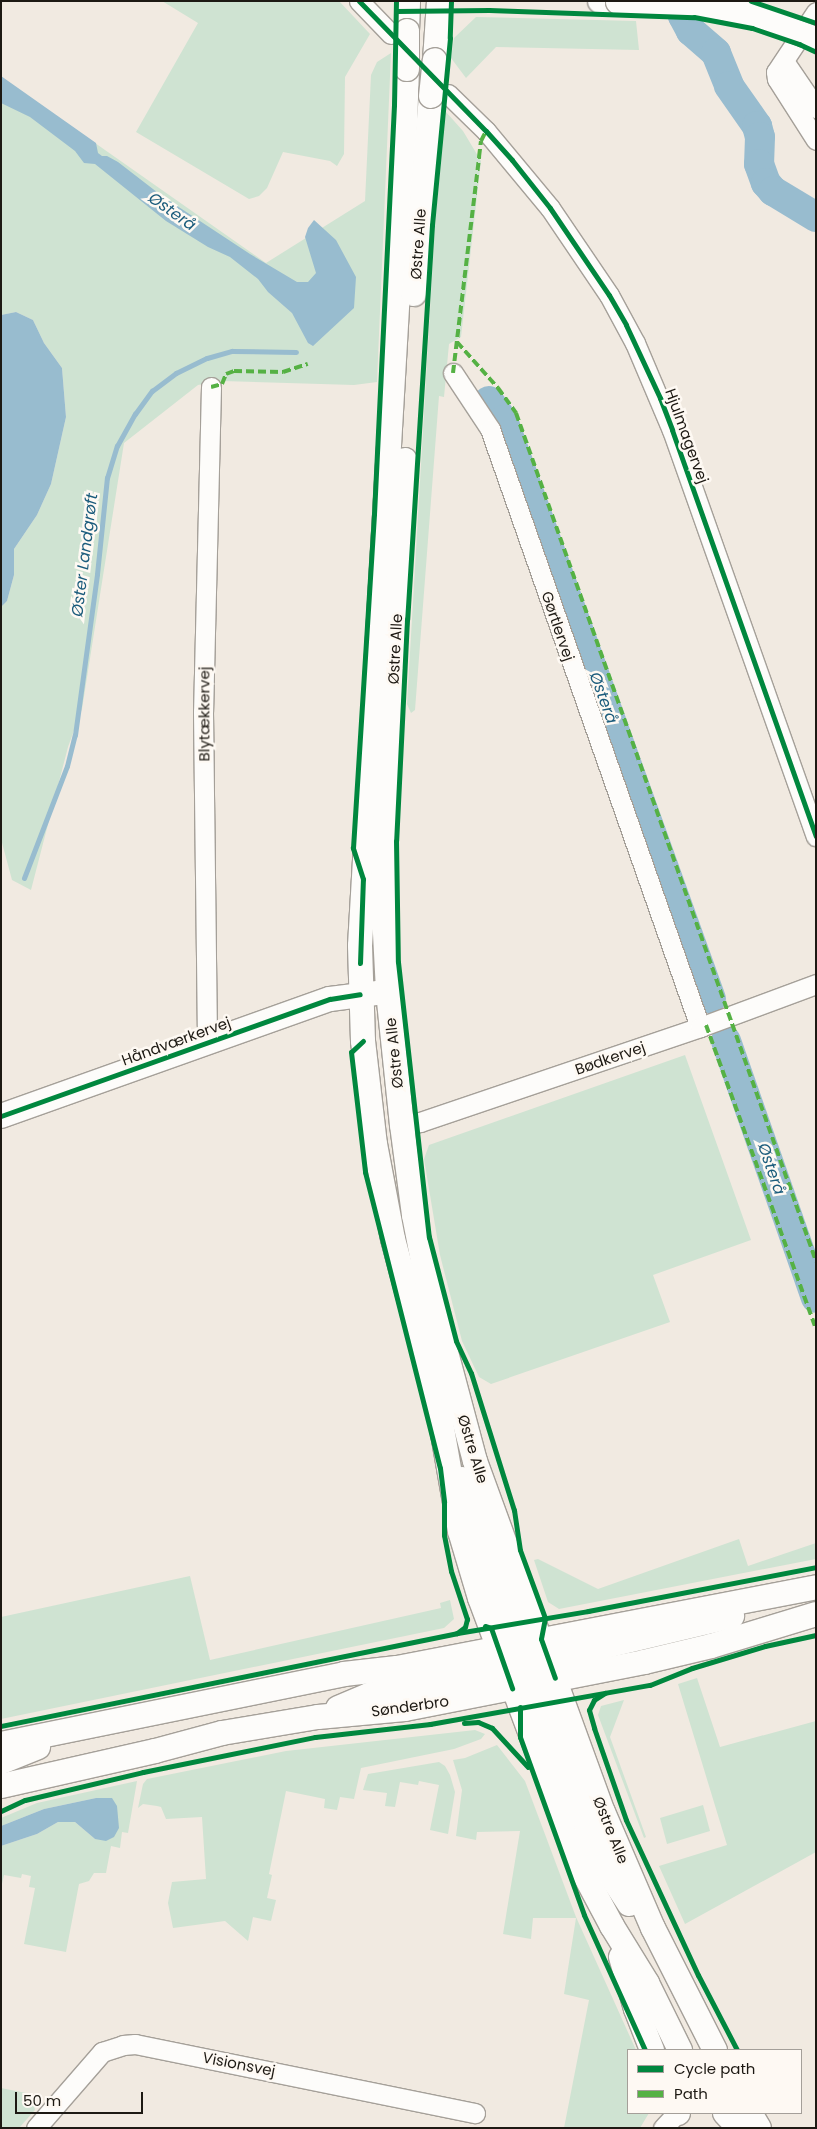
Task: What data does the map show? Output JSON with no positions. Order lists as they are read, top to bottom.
{
  "streets": {
    "street": [
      "Østre Alle",
      "Hjulmagervej",
      "Gørtlervej",
      "Blytækkervej",
      "Håndværkervej",
      "Bødkervej",
      "Sønderbro",
      "Visionsvej"
    ]
  },
  "crossings": [
    ["Østre Alle", "Hjulmagervej"],
    ["Østre Alle", "Håndværkervej"],
    ["Østre Alle", "Bødkervej"],
    ["Østre Alle", "Sønderbro"],
    ["Gørtlervej", "Bødkervej"],
    ["Blytækkervej", "Håndværkervej"]
  ],
  "water": ["Østerå", "Øster Landgrøft"],
  "legend": ["Cycle path", "Path"],
  "scale_bar": "50 m"
}
